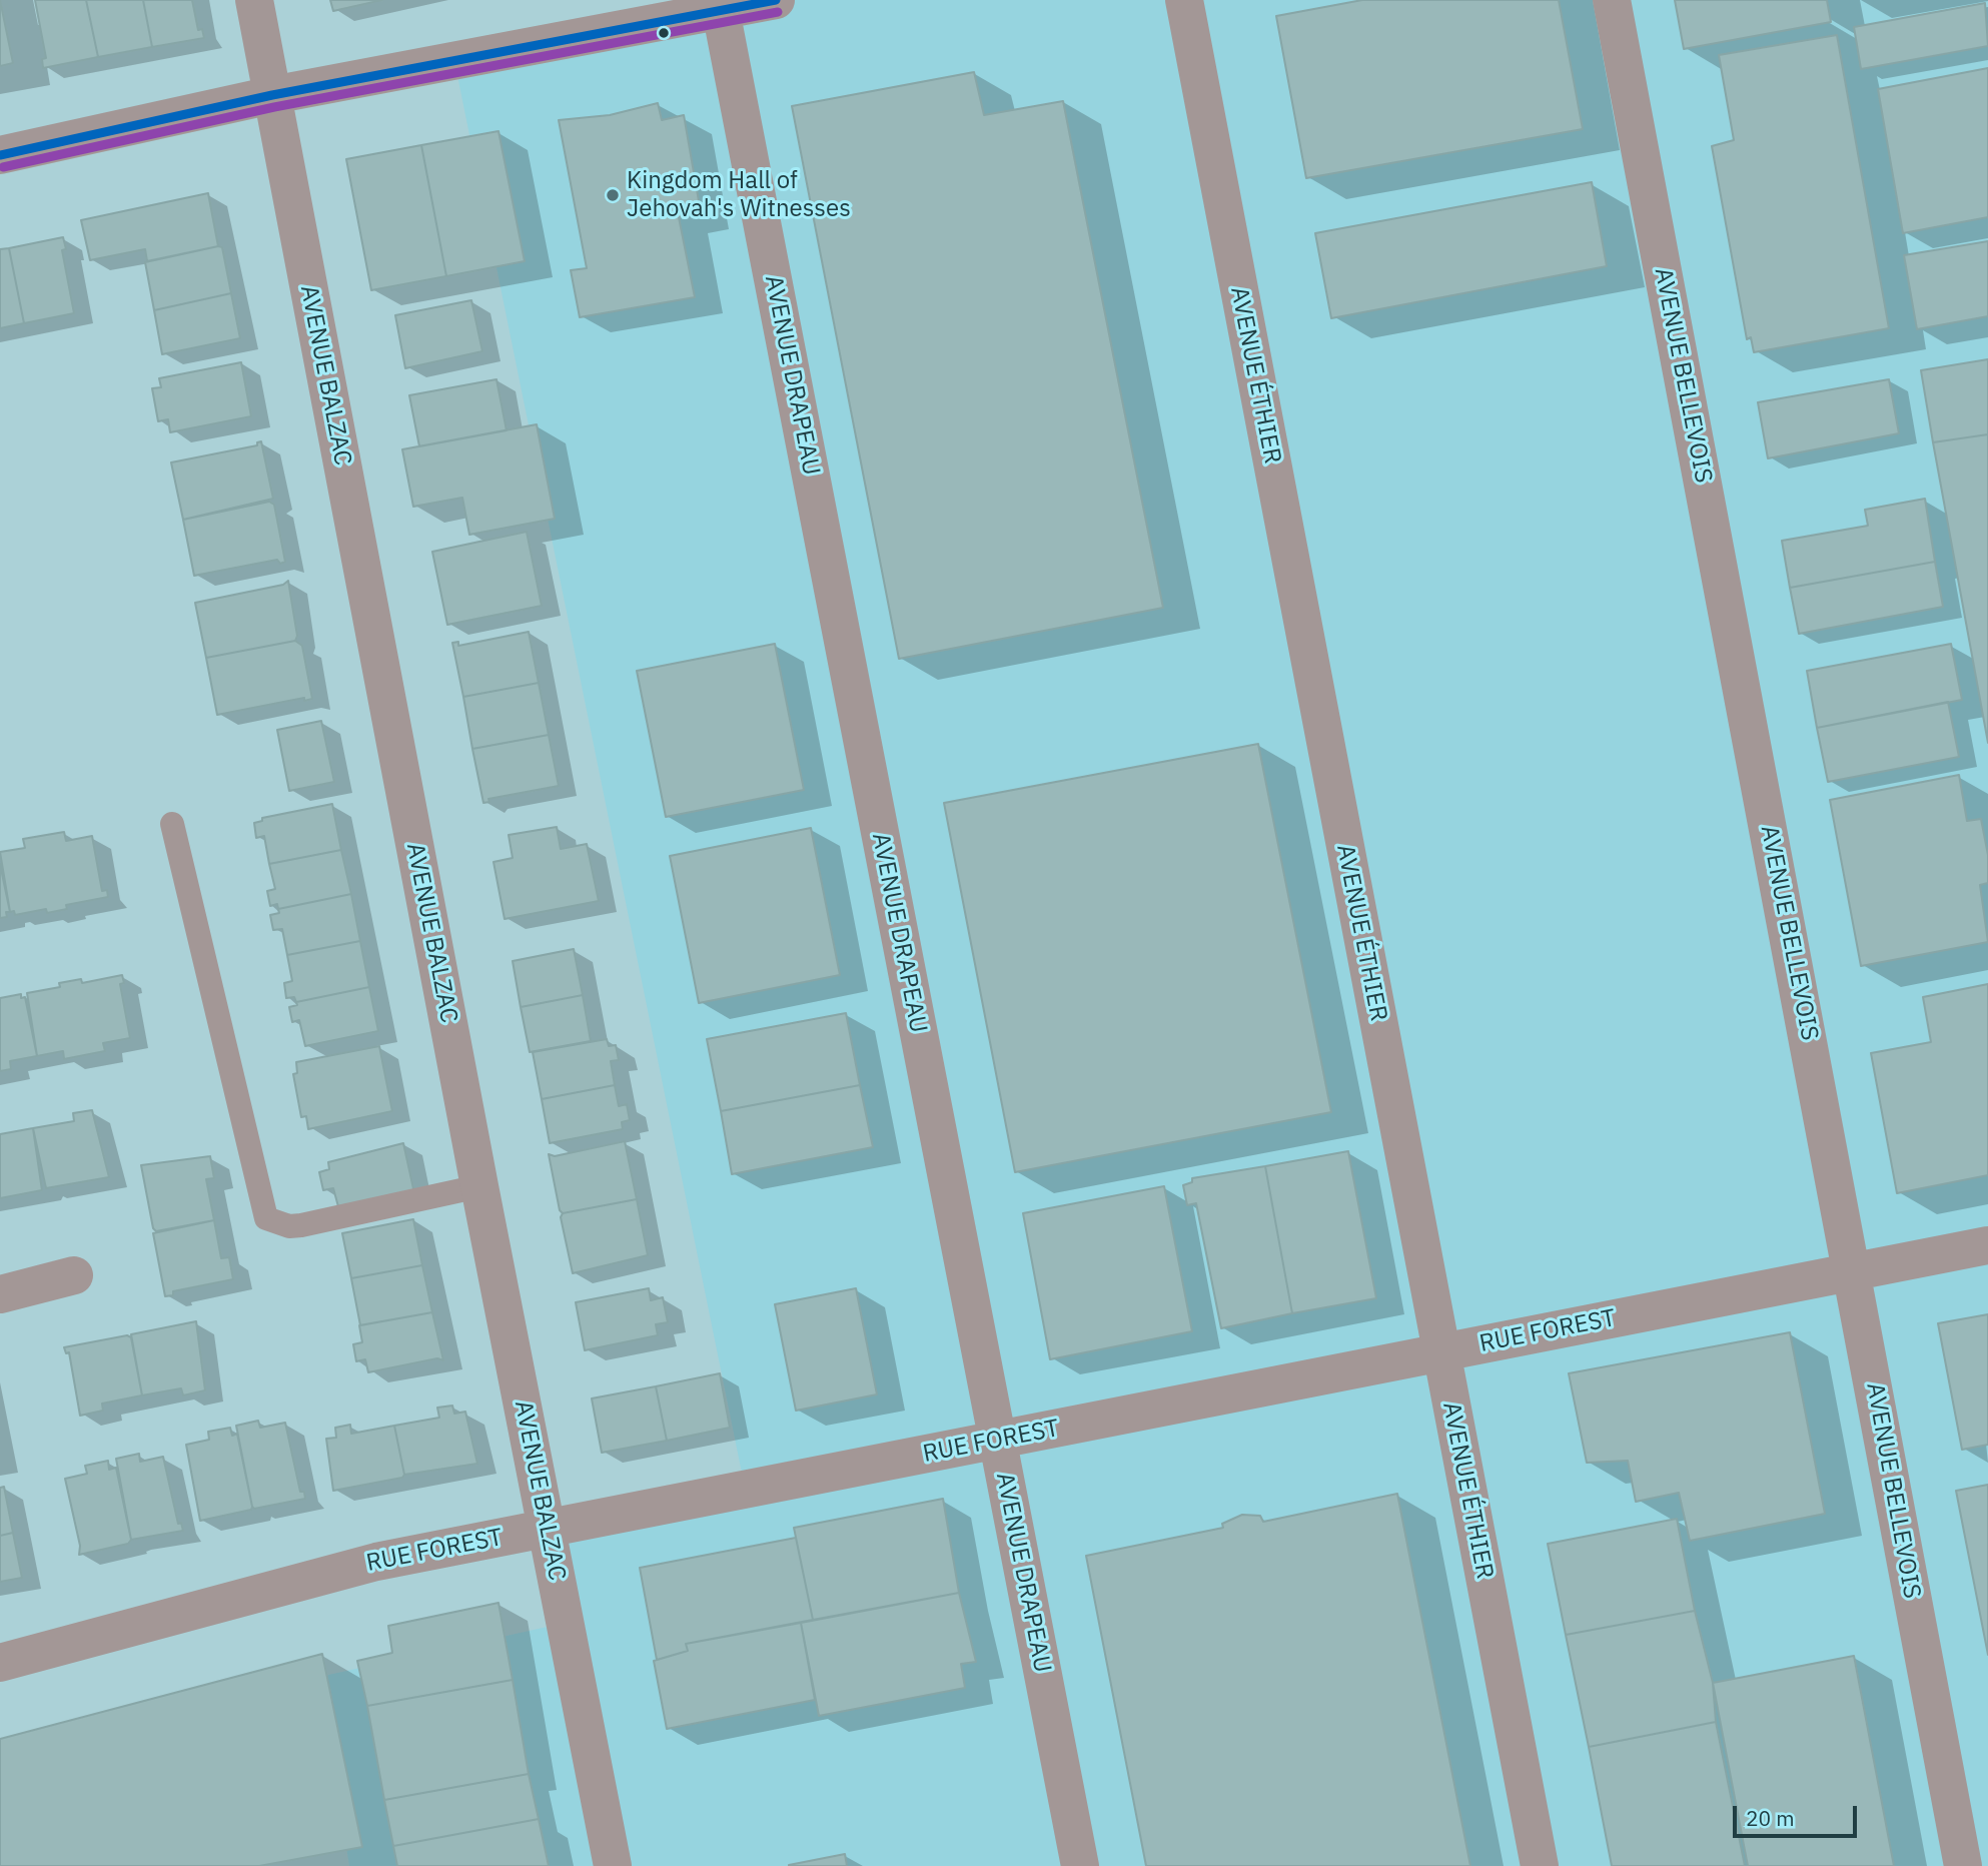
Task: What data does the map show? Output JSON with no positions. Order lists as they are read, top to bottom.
{
  "streets": {
    "street": [
      "AVENUE BALZAC",
      "AVENUE DRAPEAU",
      "AVENUE ÉTHIER",
      "AVENUE BELLEVOIS",
      "RUE FOREST"
    ]
  },
  "crossings": [
    ["AVENUE BALZAC", "RUE FOREST"],
    ["AVENUE DRAPEAU", "RUE FOREST"],
    ["AVENUE ÉTHIER", "RUE FOREST"],
    ["AVENUE BELLEVOIS", "RUE FOREST"]
  ],
  "places": ["Kingdom Hall of Jehovah's Witnesses"],
  "scale_bar": "20 m"
}
